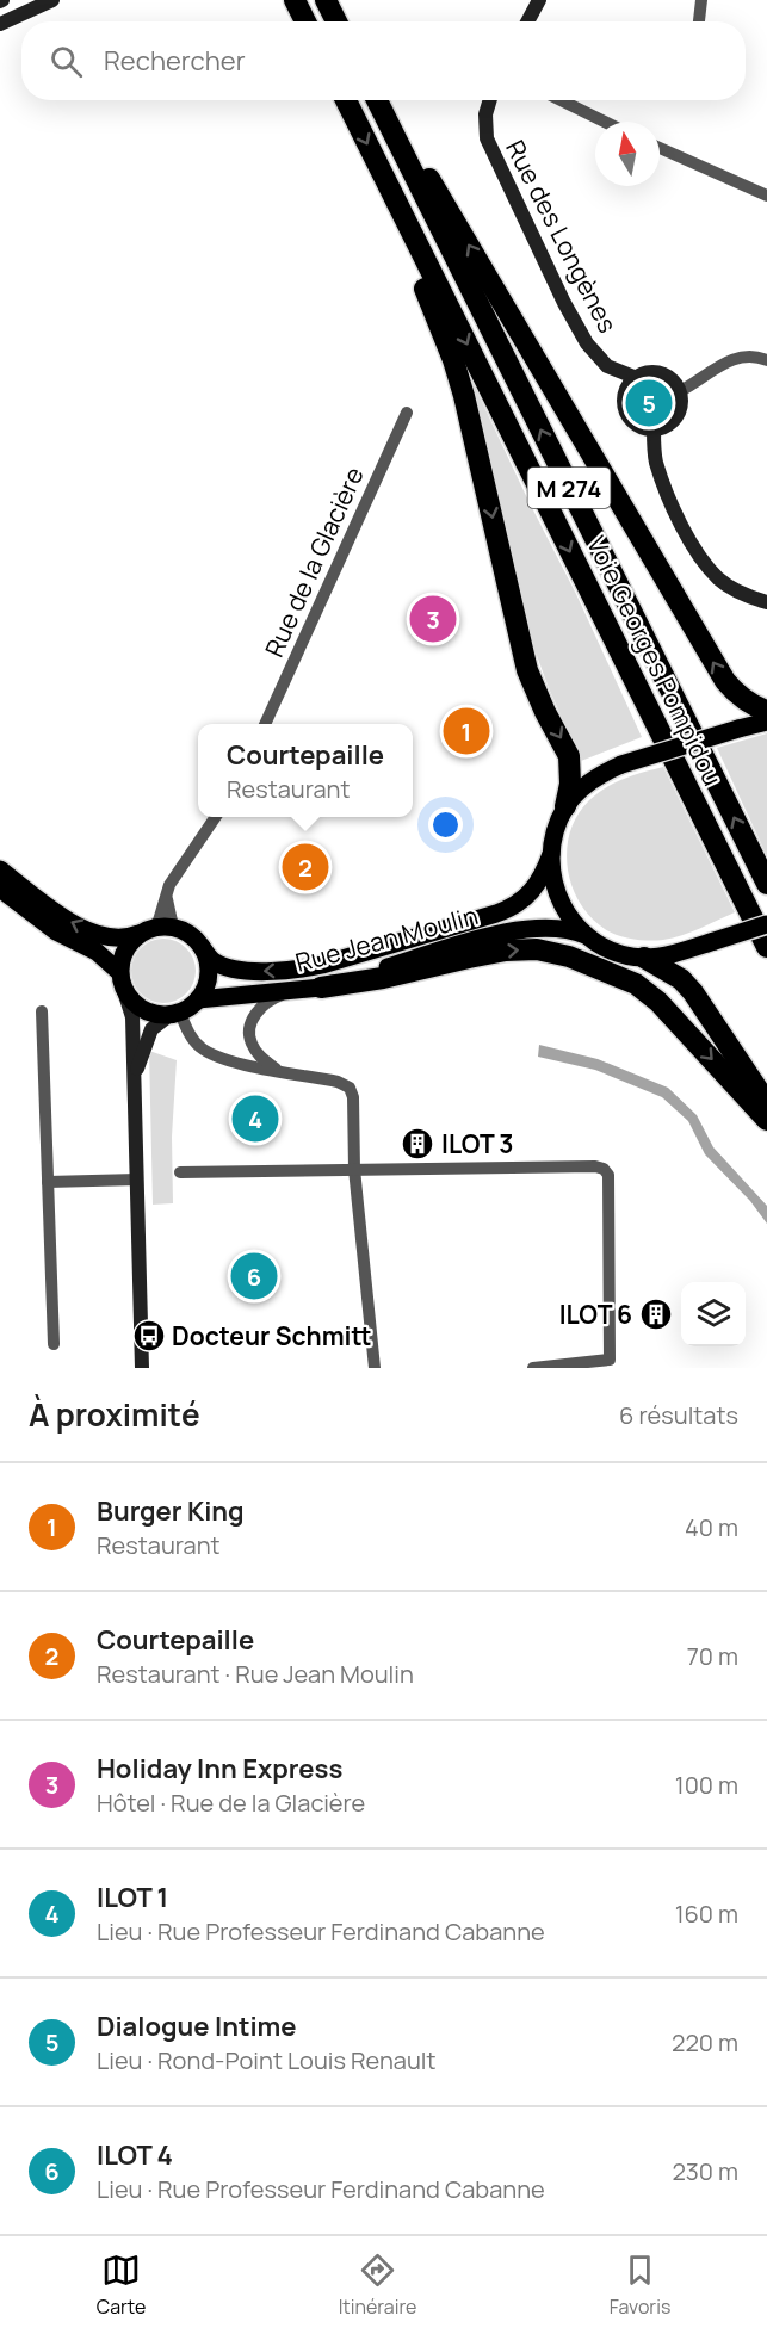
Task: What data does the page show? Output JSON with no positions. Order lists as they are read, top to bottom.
{
  "streets": {
    "highway": ["M 274", "Voie Georges Pompidou"],
    "main road": ["Rue des Longènes", "Rue Jean Moulin"],
    "street": ["Rue de la Glacière"]
  },
  "places": {
    "building": ["ILOT 3", "ILOT 6"],
    "bus stop": ["Docteur Schmitt"]
  },
  "north": "top",
  "page": {
    "search": "Rechercher",
    "pins": [
      "5",
      "3",
      "1",
      "2",
      "4",
      "6"
    ],
    "popup": ["Courtepaille", "Restaurant"],
    "heading": ["À proximité", "6 résultats"],
    "list": [
      {
        "mark": "1",
        "name": "Burger King",
        "note": "Restaurant",
        "value": "40 m"
      },
      {
        "mark": "2",
        "name": "Courtepaille",
        "note": "Restaurant · Rue Jean Moulin",
        "value": "70 m"
      },
      {
        "mark": "3",
        "name": "Holiday Inn Express",
        "note": "Hôtel · Rue de la Glacière",
        "value": "100 m"
      },
      {
        "mark": "4",
        "name": "ILOT 1",
        "note": "Lieu · Rue Professeur Ferdinand Cabanne",
        "value": "160 m"
      },
      {
        "mark": "5",
        "name": "Dialogue Intime",
        "note": "Lieu · Rond-Point Louis Renault",
        "value": "220 m"
      },
      {
        "mark": "6",
        "name": "ILOT 4",
        "note": "Lieu · Rue Professeur Ferdinand Cabanne",
        "value": "230 m"
      }
    ],
    "nav": ["Carte", "Itinéraire", "Favoris"]
  }
}
